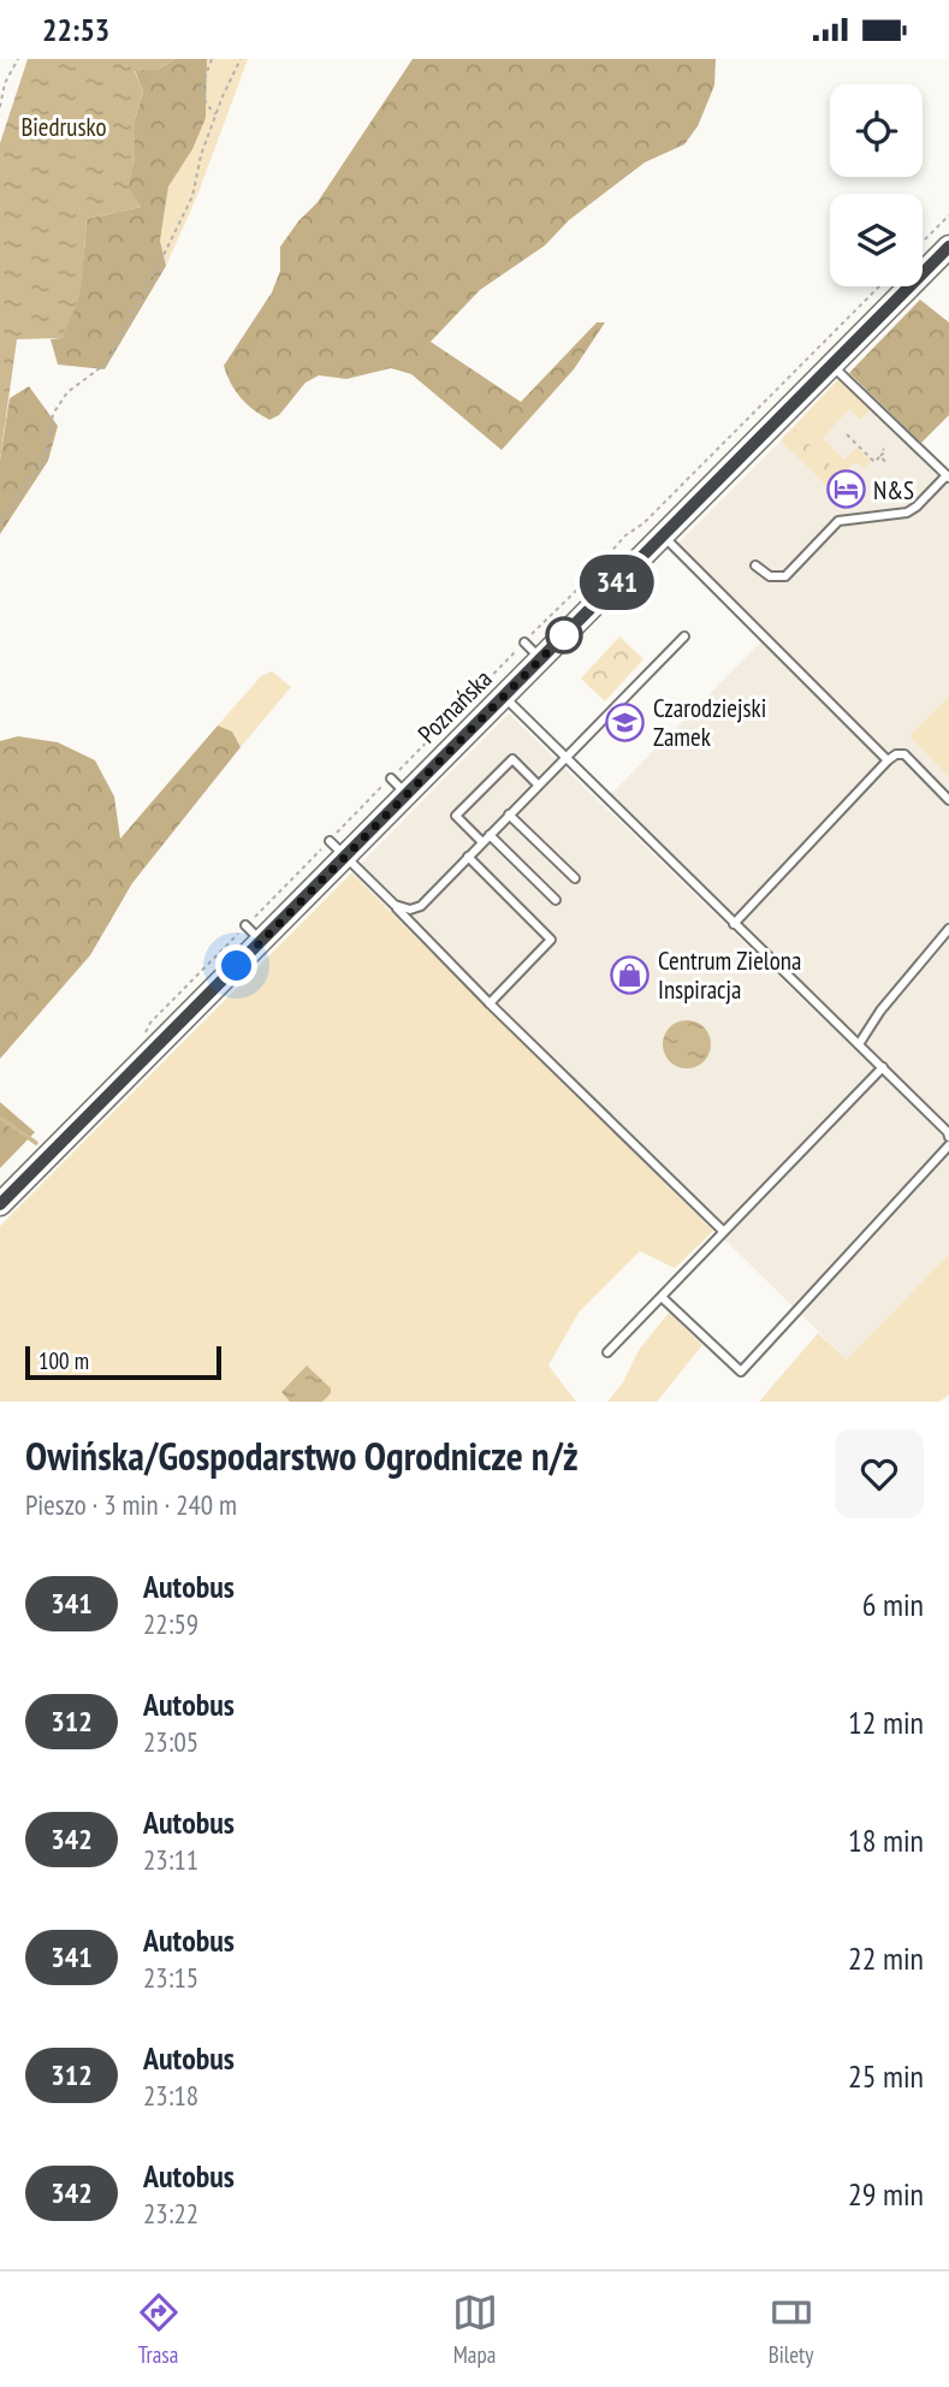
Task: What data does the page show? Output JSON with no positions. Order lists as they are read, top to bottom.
{
  "streets": {
    "main road": ["Poznańska"]
  },
  "parks": ["Biedrusko"],
  "places": {
    "hotel": ["N&S"],
    "school or university": ["Czarodziejski Zamek"],
    "shop": ["Centrum Zielona Inspiracja"]
  },
  "lines": ["bus line 341"],
  "scale_bar": "100 m",
  "page": {
    "status": "22:53",
    "on_map": "341",
    "scale": "100 m",
    "heading": ["Owińska/Gospodarstwo Ogrodnicze n/ż", "Pieszo · 3 min · 240 m"],
    "list": [
      {
        "mark": "341",
        "name": "Autobus",
        "note": "22:59",
        "value": "6 min"
      },
      {
        "mark": "312",
        "name": "Autobus",
        "note": "23:05",
        "value": "12 min"
      },
      {
        "mark": "342",
        "name": "Autobus",
        "note": "23:11",
        "value": "18 min"
      },
      {
        "mark": "341",
        "name": "Autobus",
        "note": "23:15",
        "value": "22 min"
      },
      {
        "mark": "312",
        "name": "Autobus",
        "note": "23:18",
        "value": "25 min"
      },
      {
        "mark": "342",
        "name": "Autobus",
        "note": "23:22",
        "value": "29 min"
      }
    ],
    "tabs": ["Trasa", "Mapa", "Bilety"]
  }
}
